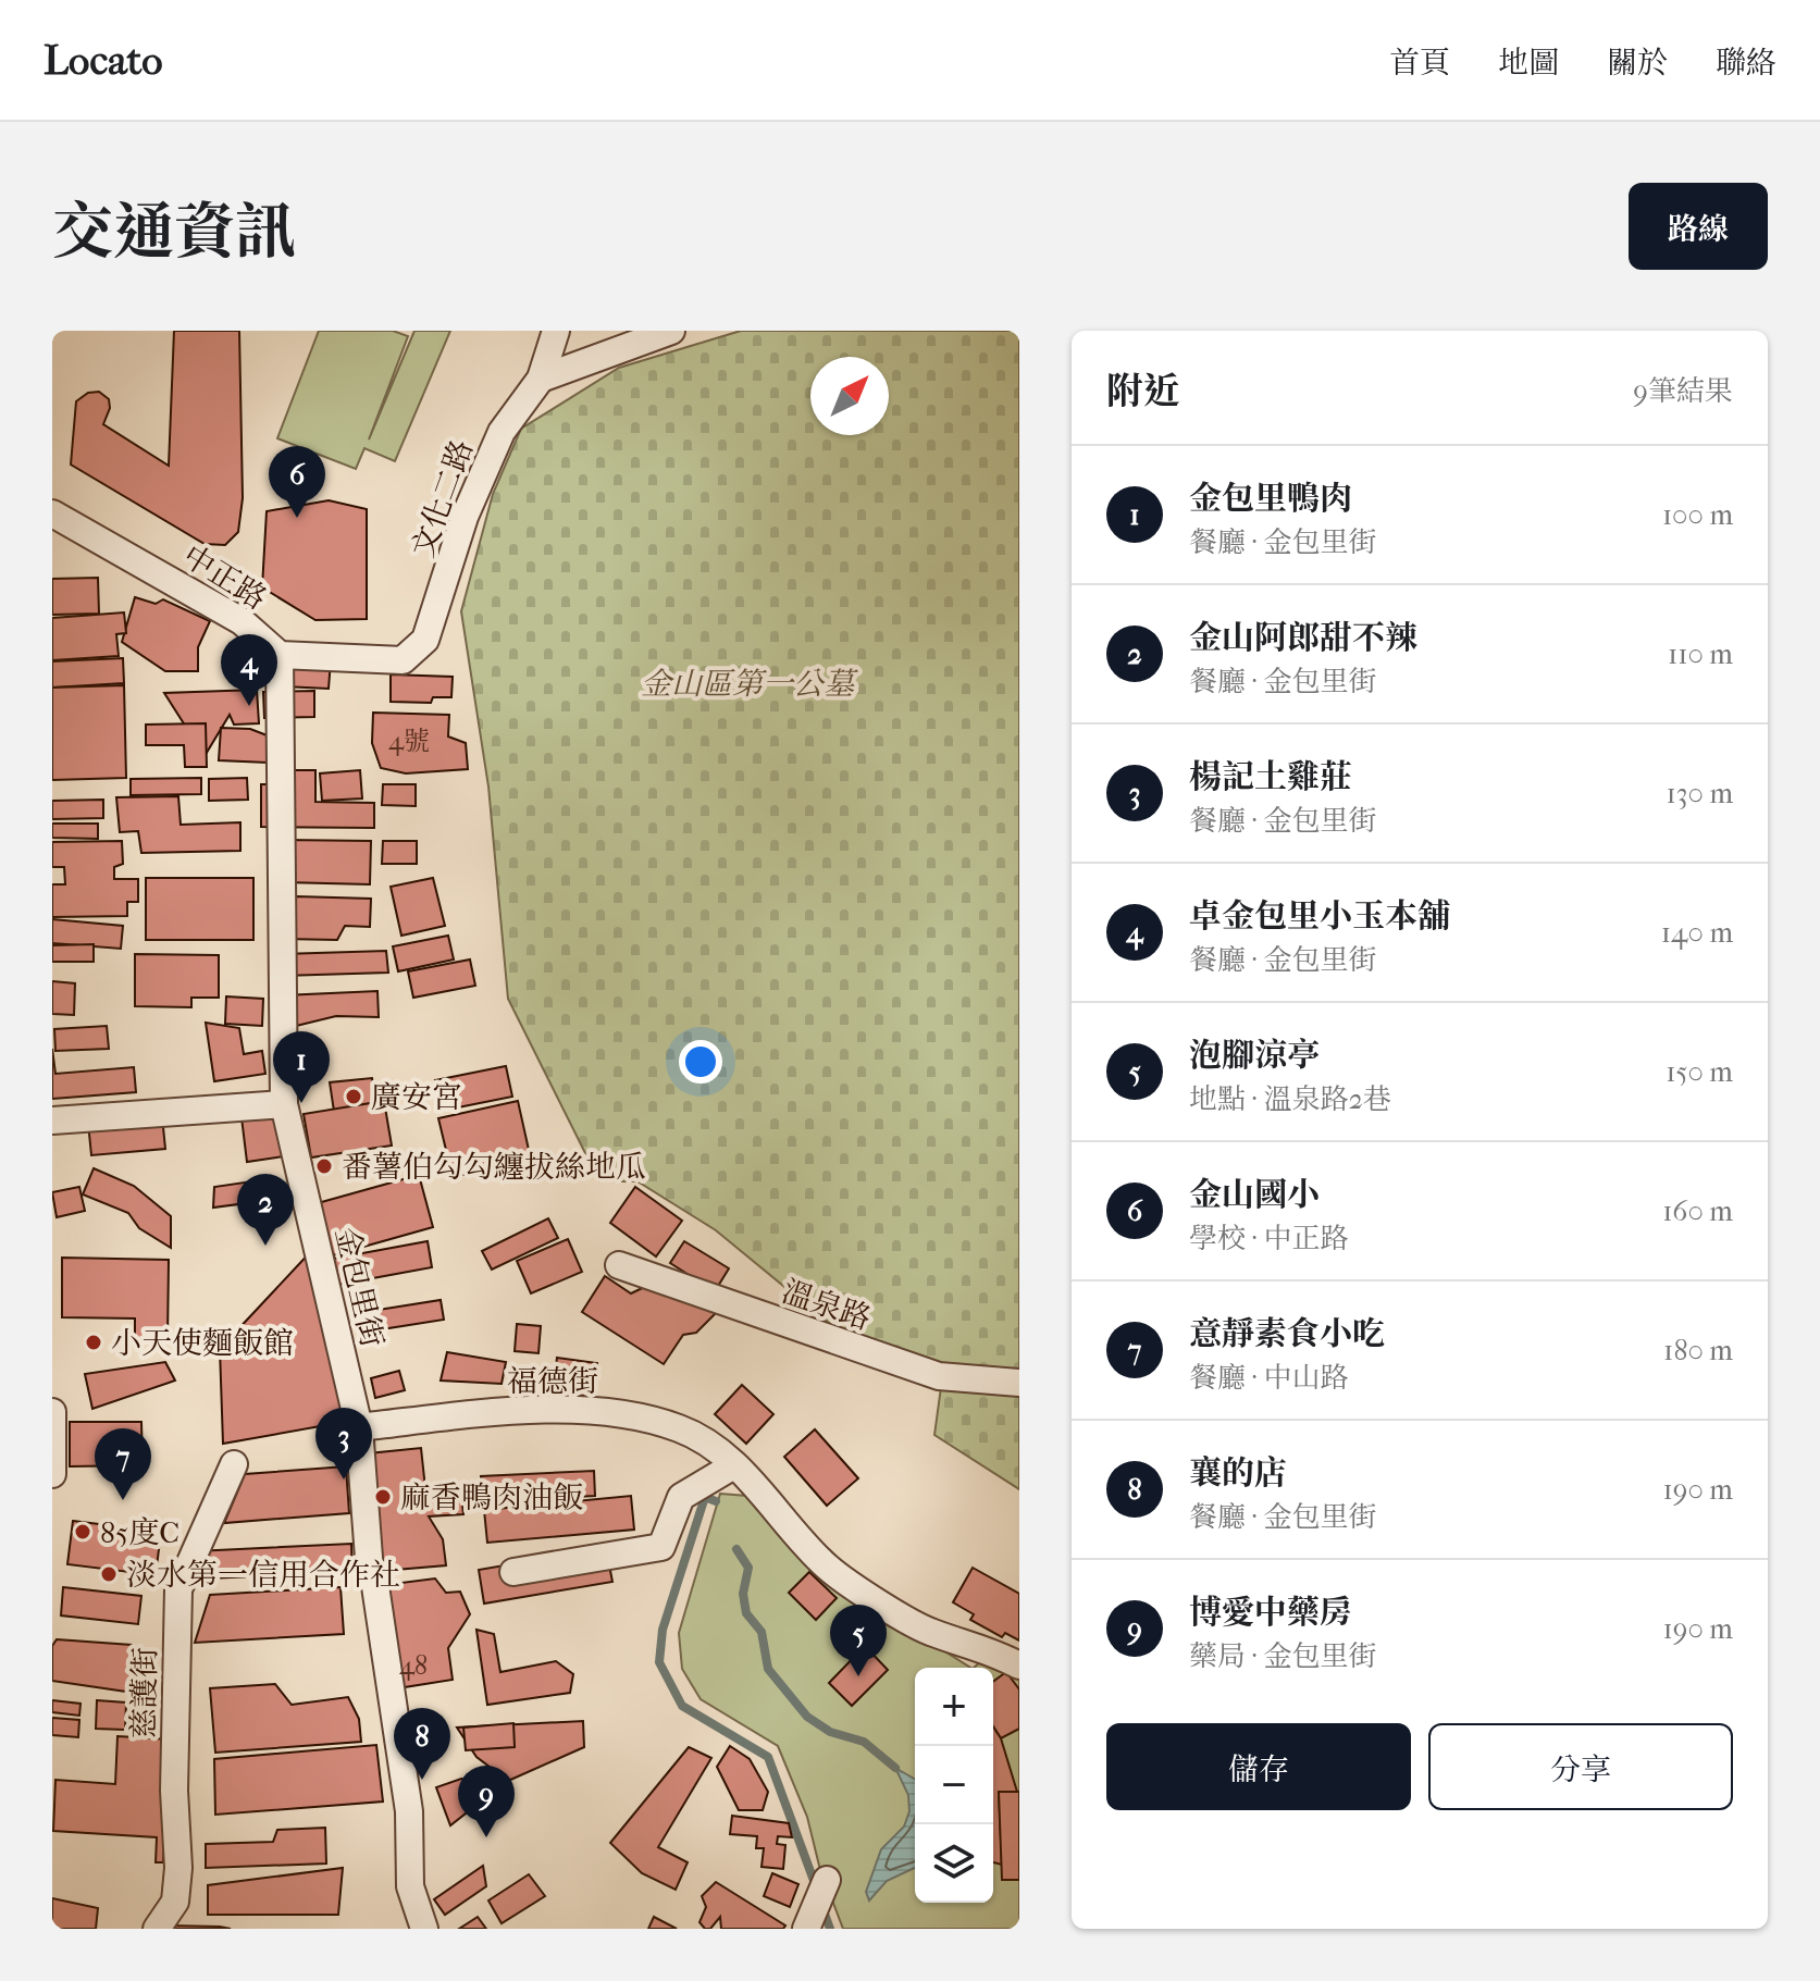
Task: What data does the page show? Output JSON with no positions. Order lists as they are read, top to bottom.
{
  "streets": {
    "street": [
      "文化二路",
      "中正路",
      "金包里街",
      "溫泉路",
      "福德街",
      "慈護街"
    ]
  },
  "crossings": [
    ["文化二路", "中正路"],
    ["文化二路", "金包里街"],
    ["中正路", "金包里街"],
    ["金包里街", "福德街"]
  ],
  "parks": ["金山區第一公墓"],
  "places": [
    "廣安宮",
    "番薯伯勾勾纏拔絲地瓜",
    "小天使麵飯館",
    "麻香鴨肉油飯",
    "85度C",
    "淡水第一信用合作社"
  ],
  "house_numbers": ["4號", "48"],
  "north": "top right",
  "page": {
    "header": "Locato",
    "nav": [
      "首頁",
      "地圖",
      "關於",
      "聯絡"
    ],
    "title": "交通資訊",
    "buttons": [
      "路線",
      ["儲存", "分享"]
    ],
    "heading": ["附近", "9筆結果"],
    "list": [
      {
        "mark": "1",
        "name": "金包里鴨肉",
        "note": "餐廳 · 金包里街",
        "value": "100 m"
      },
      {
        "mark": "2",
        "name": "金山阿郎甜不辣",
        "note": "餐廳 · 金包里街",
        "value": "110 m"
      },
      {
        "mark": "3",
        "name": "楊記土雞莊",
        "note": "餐廳 · 金包里街",
        "value": "130 m"
      },
      {
        "mark": "4",
        "name": "卓金包里小玉本舖",
        "note": "餐廳 · 金包里街",
        "value": "140 m"
      },
      {
        "mark": "5",
        "name": "泡腳涼亭",
        "note": "地點 · 溫泉路2巷",
        "value": "150 m"
      },
      {
        "mark": "6",
        "name": "金山國小",
        "note": "學校 · 中正路",
        "value": "160 m"
      },
      {
        "mark": "7",
        "name": "意靜素食小吃",
        "note": "餐廳 · 中山路",
        "value": "180 m"
      },
      {
        "mark": "8",
        "name": "襄的店",
        "note": "餐廳 · 金包里街",
        "value": "190 m"
      },
      {
        "mark": "9",
        "name": "博愛中藥房",
        "note": "藥局 · 金包里街",
        "value": "190 m"
      }
    ],
    "pins": [
      "6",
      "4",
      "1",
      "2",
      "3",
      "7",
      "5",
      "8",
      "9"
    ],
    "map_buttons": ["+", "−"]
  }
}
